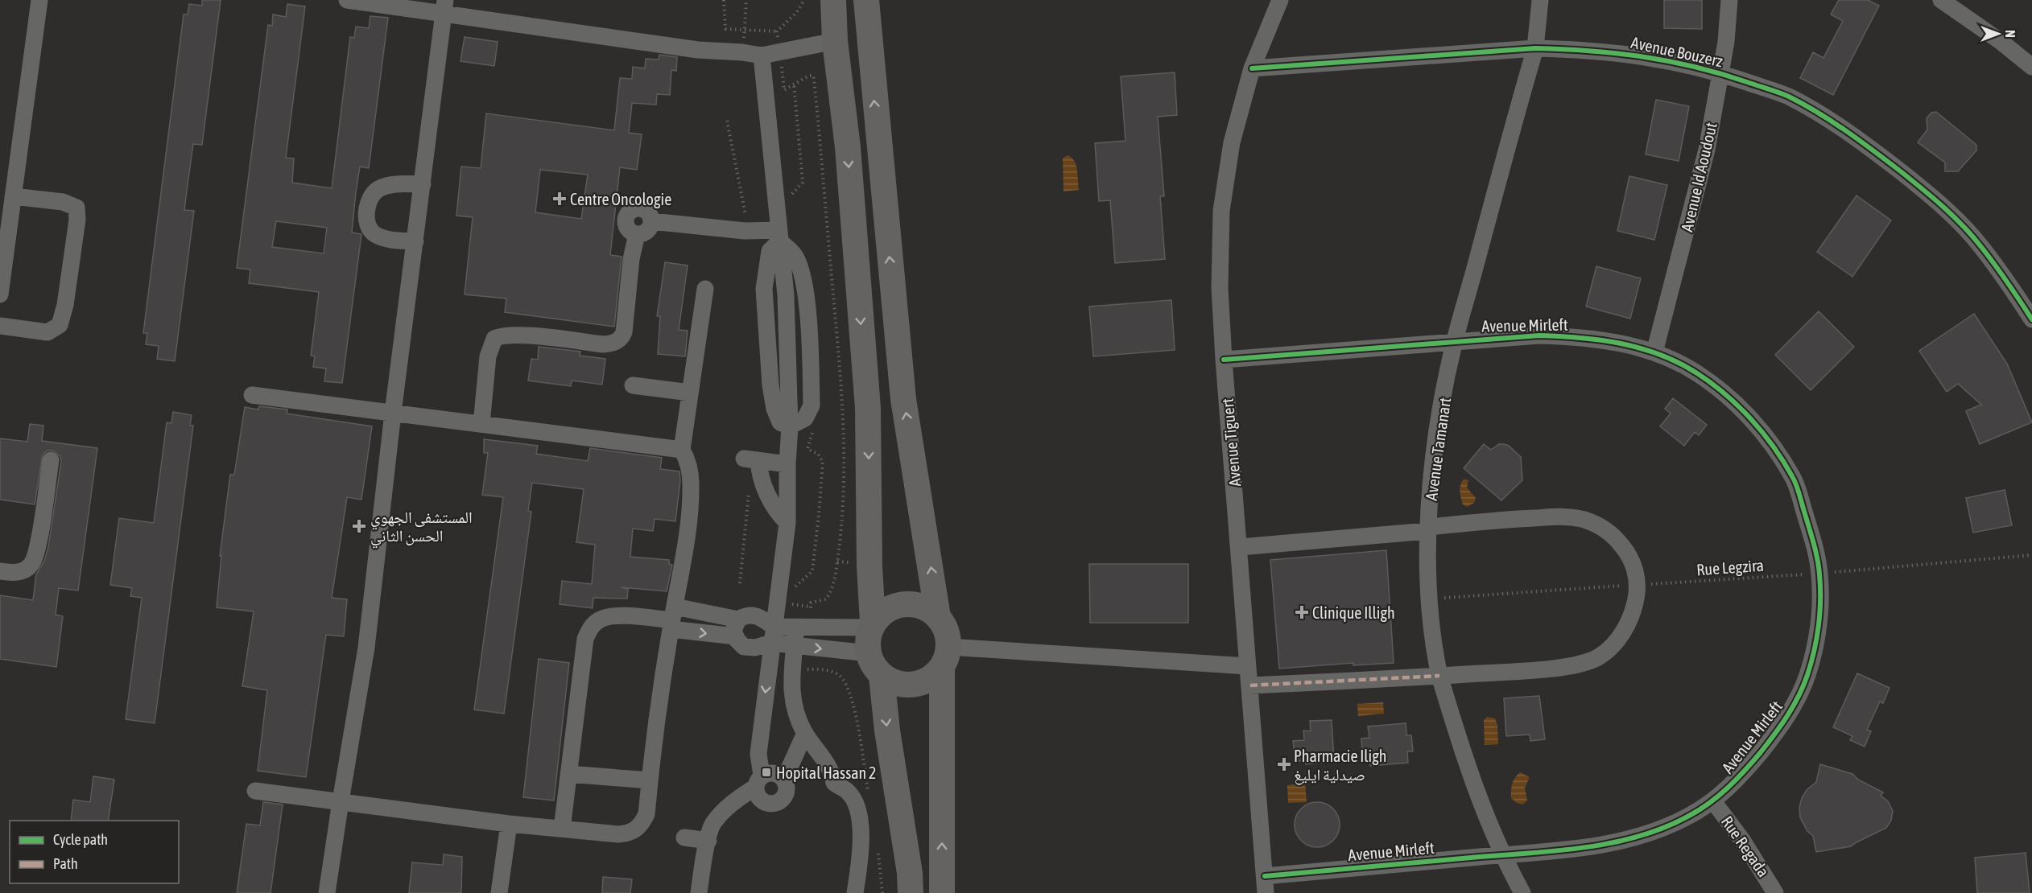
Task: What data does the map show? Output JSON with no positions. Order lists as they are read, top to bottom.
{
  "streets": {
    "street": [
      "Avenue Bouzerz",
      "Avenue Id Aoudout",
      "Avenue Mirleft",
      "Avenue Tiguert",
      "Avenue Tamanart",
      "Rue Regada"
    ],
    "path": ["Rue Legzira"]
  },
  "crossings": [
    ["Avenue Bouzerz", "Avenue Id Aoudout"],
    ["Avenue Bouzerz", "Avenue Tiguert"],
    ["Avenue Bouzerz", "Avenue Tamanart"],
    ["Avenue Id Aoudout", "Avenue Mirleft"],
    ["Avenue Mirleft", "Avenue Tiguert"],
    ["Avenue Mirleft", "Avenue Tamanart"],
    ["Avenue Mirleft", "Rue Legzira"],
    ["Avenue Mirleft", "Rue Regada"],
    ["Avenue Tamanart", "Rue Legzira"]
  ],
  "places": {
    "health": [
      "Centre Oncologie",
      "المستشفى الجهوي الحسن الثاني",
      "Clinique Illigh",
      "Pharmacie Iligh صيدلية ايليغ"
    ],
    "transit": ["Hopital Hassan 2"]
  },
  "legend": ["Cycle path", "Path"],
  "north": "right"
}
